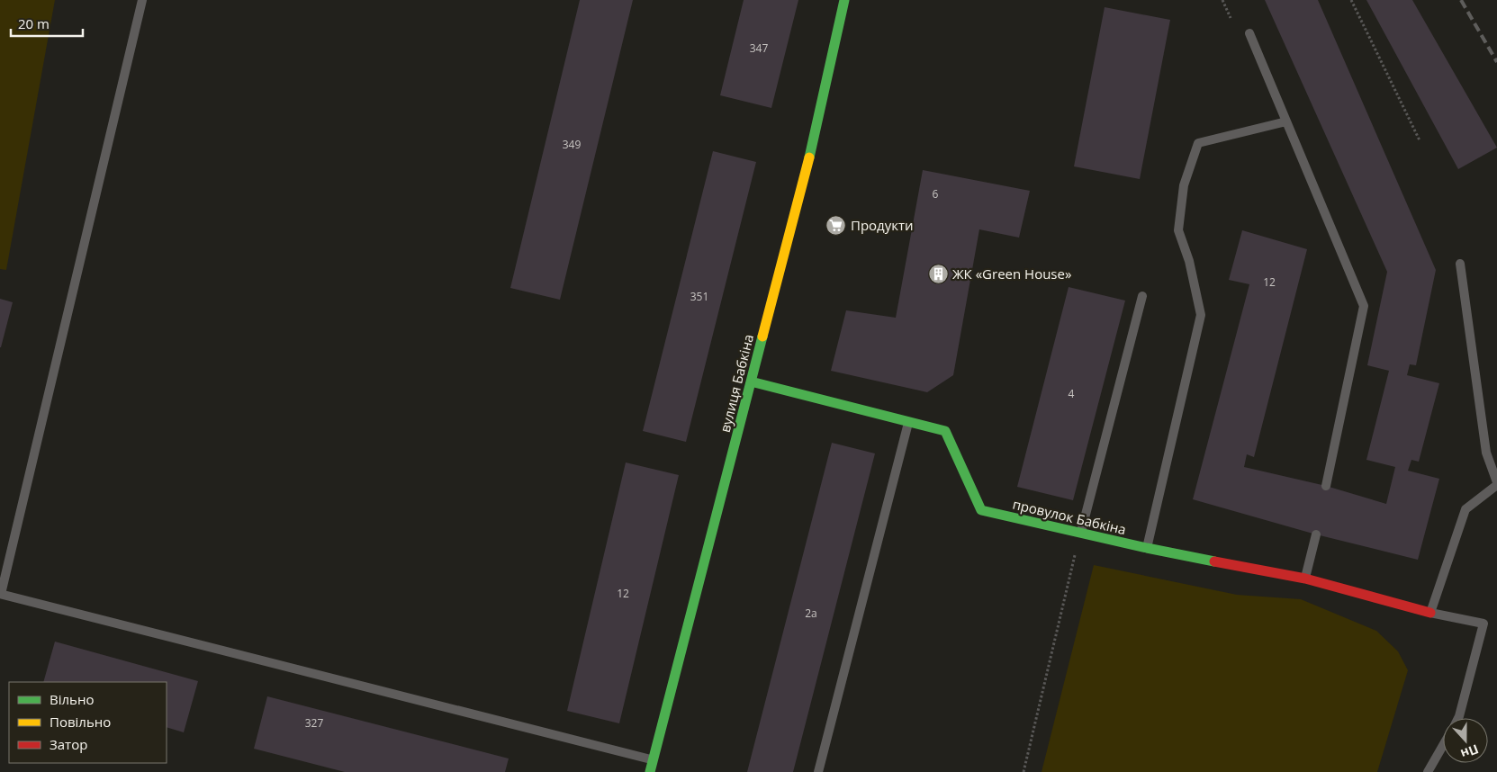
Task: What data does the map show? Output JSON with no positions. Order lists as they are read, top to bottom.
{
  "streets": {
    "street": ["вулиця Бабкіна", "провулок Бабкіна"]
  },
  "crossings": [
    ["вулиця Бабкіна", "провулок Бабкіна"]
  ],
  "places": {
    "supermarket": ["Продукти"],
    "building": ["ЖК «Green House»"]
  },
  "house_numbers": [
    "347",
    "349",
    "6",
    "12",
    "351",
    "4",
    "12",
    "2а",
    "327"
  ],
  "legend": ["Вільно", "Повільно", "Затор"],
  "scale_bar": "20 m",
  "north": "bottom"
}
